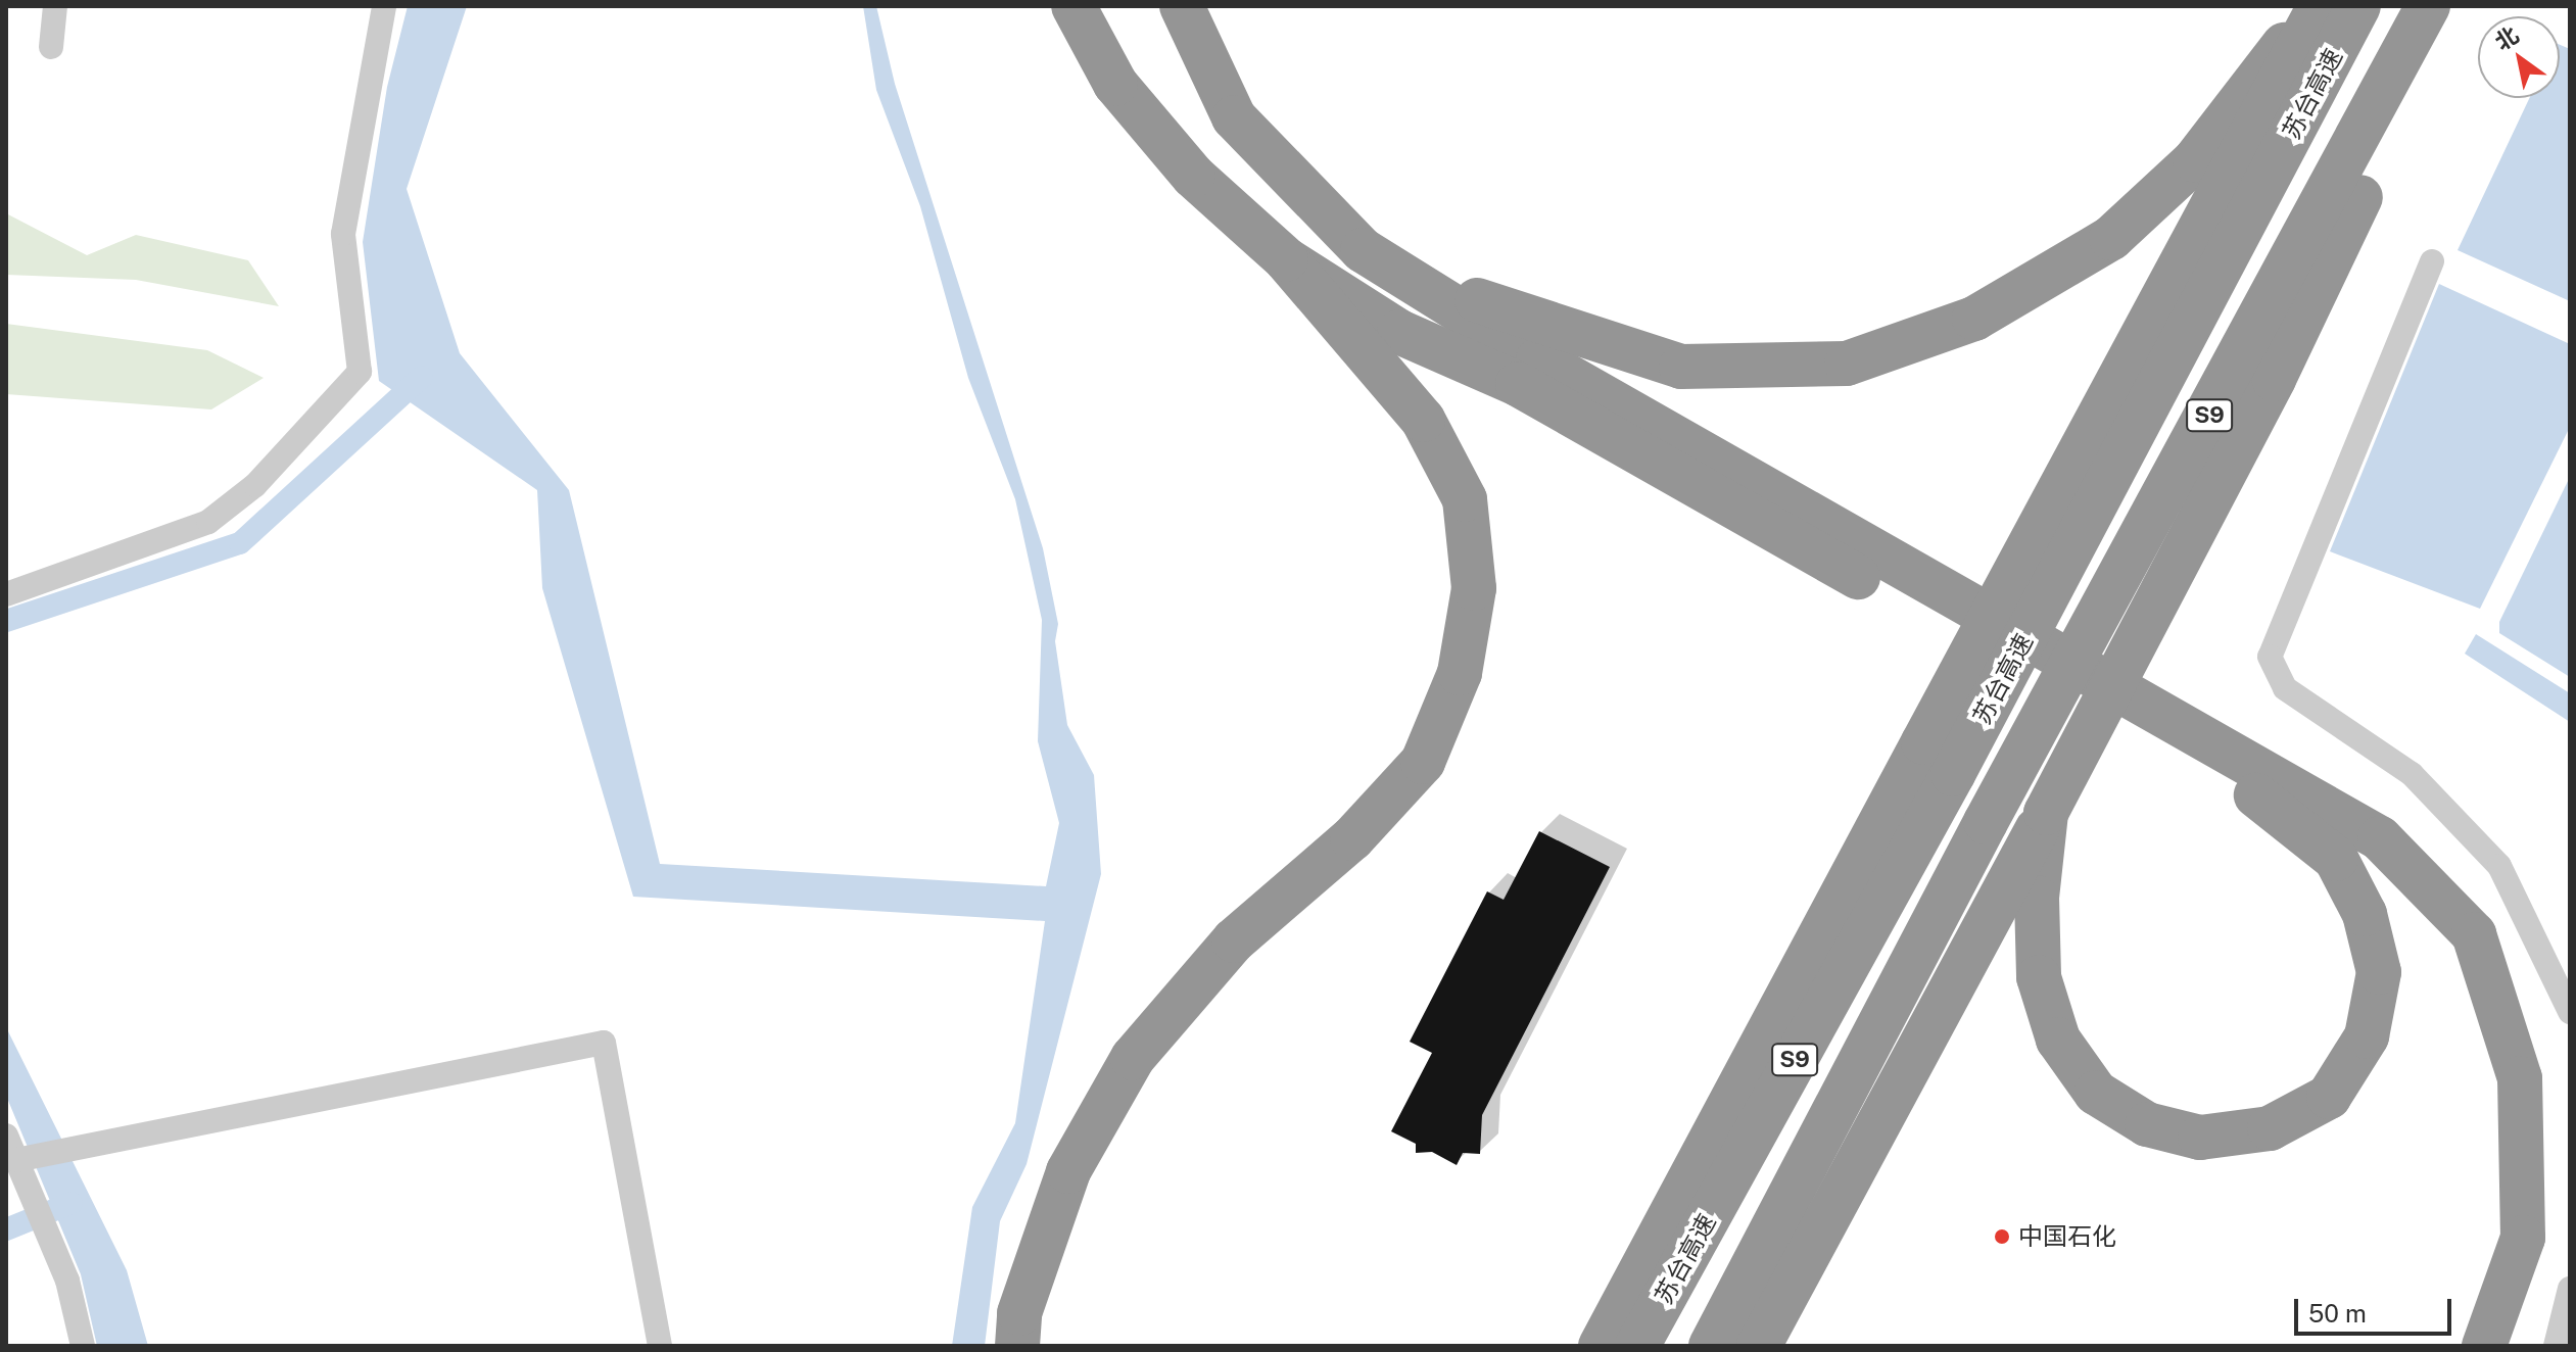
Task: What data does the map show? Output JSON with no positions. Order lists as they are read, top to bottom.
{
  "streets": {
    "highway": ["苏台高速", "S9"]
  },
  "places": ["中国石化"],
  "scale_bar": "50 m",
  "north": "top left"
}
